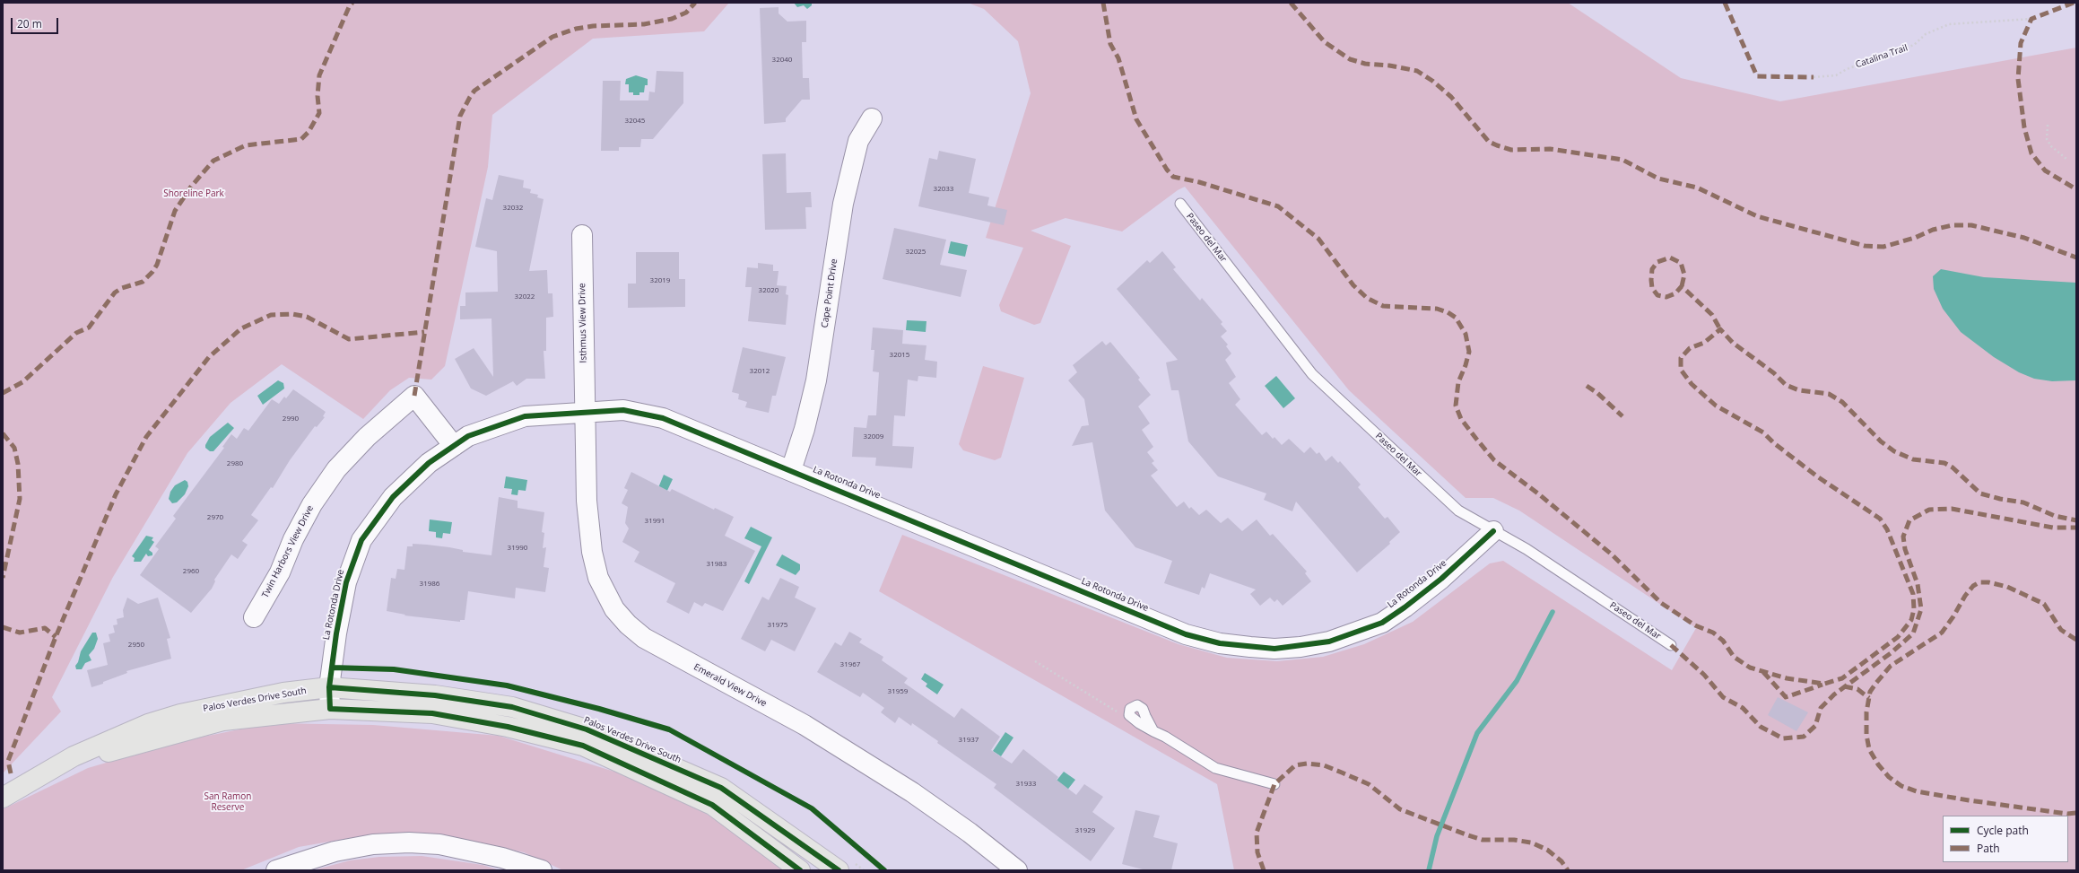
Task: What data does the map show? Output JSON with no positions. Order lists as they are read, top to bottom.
{
  "streets": {
    "main road": ["Palos Verdes Drive South"],
    "street": [
      "Cape Point Drive",
      "Isthmus View Drive",
      "La Rotonda Drive",
      "Twin Harbors View Drive",
      "Emerald View Drive"
    ],
    "lane": ["Paseo del Mar"],
    "path": ["Catalina Trail"]
  },
  "crossings": [
    ["Paseo del Mar", "La Rotonda Drive"],
    ["Cape Point Drive", "La Rotonda Drive"],
    ["Isthmus View Drive", "La Rotonda Drive"],
    ["Isthmus View Drive", "Emerald View Drive"],
    ["La Rotonda Drive", "Twin Harbors View Drive"],
    ["La Rotonda Drive", "Emerald View Drive"],
    ["La Rotonda Drive", "Palos Verdes Drive South"]
  ],
  "parks": ["Shoreline Park", "San Ramon Reserve"],
  "house_numbers": [
    "32040",
    "32045",
    "32033",
    "32032",
    "32025",
    "32019",
    "32020",
    "32022",
    "32015",
    "32012",
    "2990",
    "32009",
    "2980",
    "2970",
    "31991",
    "31990",
    "31983",
    "2960",
    "31986",
    "31975",
    "2950",
    "31967",
    "31959",
    "31937",
    "31933",
    "31929"
  ],
  "legend": ["Cycle path", "Path"],
  "scale_bar": "20 m"
}
